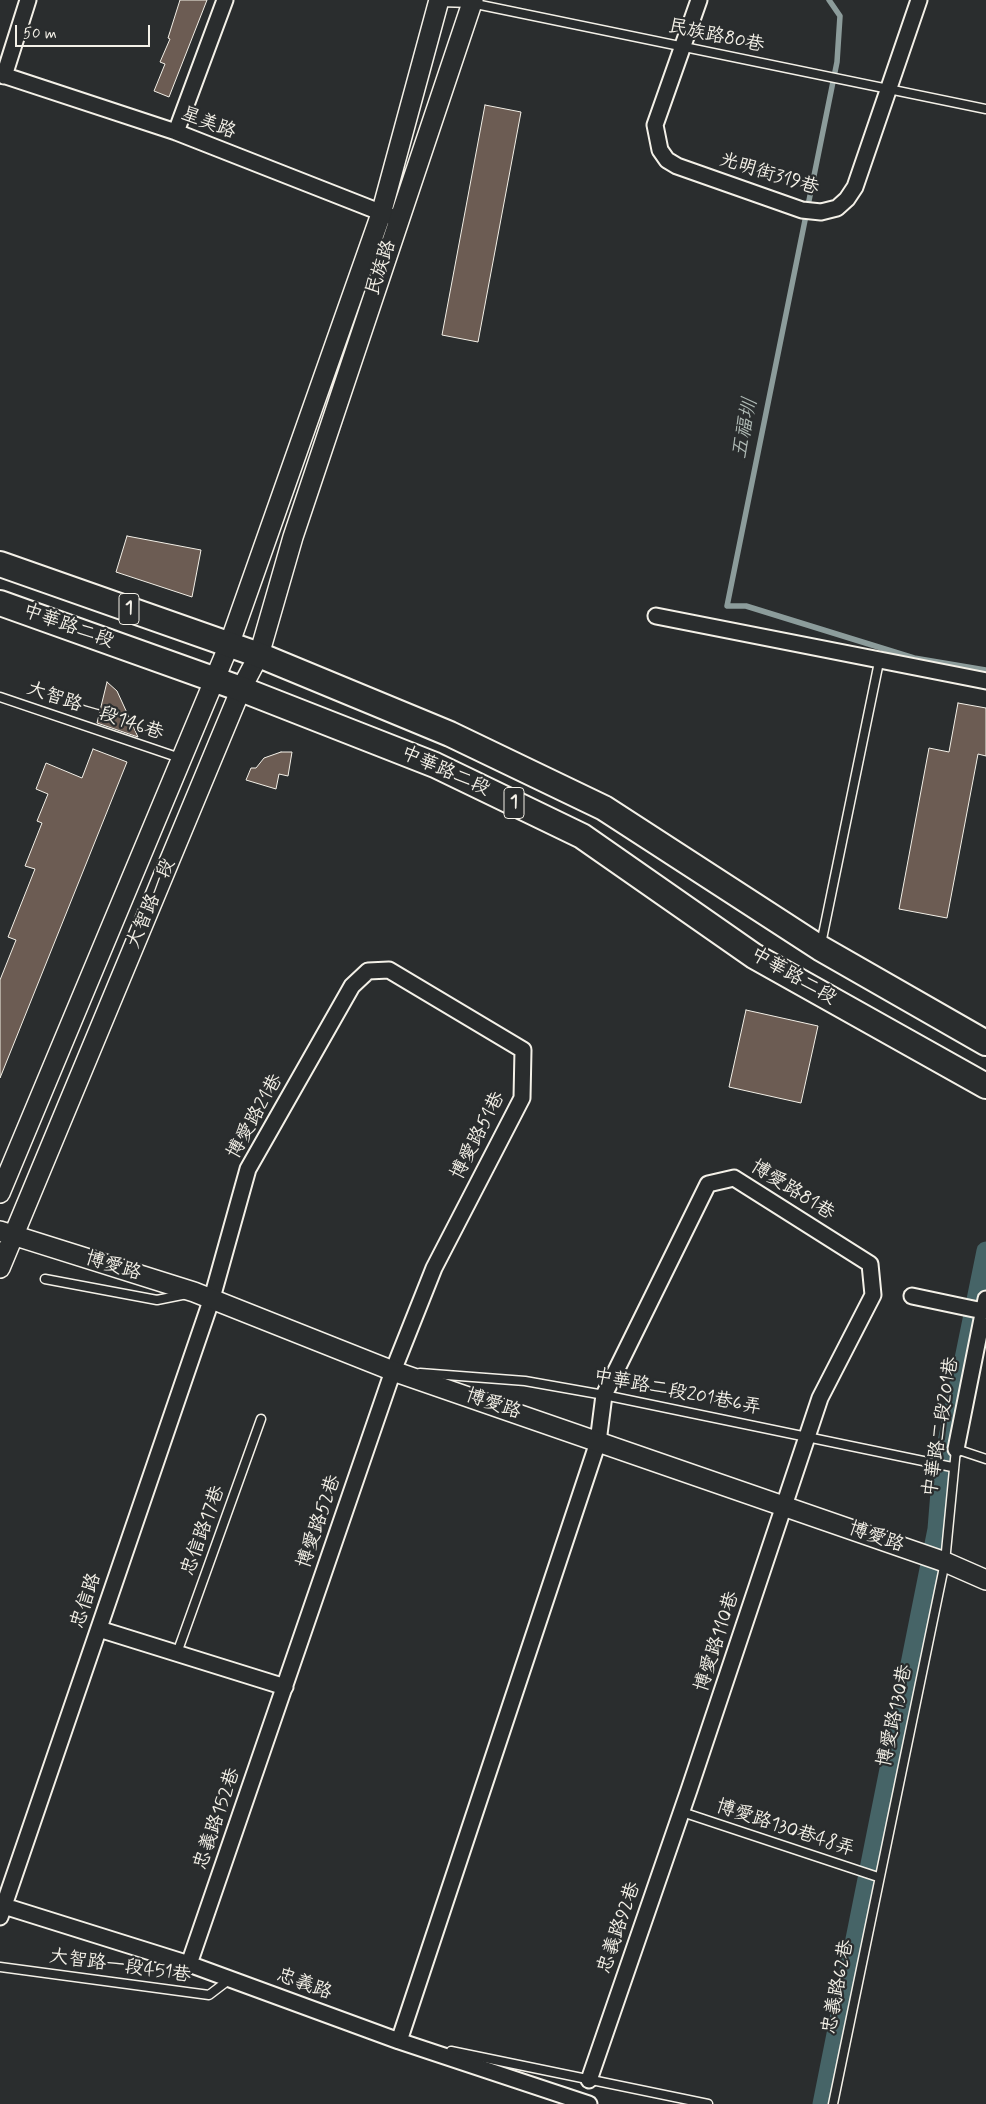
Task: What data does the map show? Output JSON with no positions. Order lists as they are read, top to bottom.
{
  "streets": {
    "main road": ["1", "中華路二段"],
    "street": [
      "星美路",
      "光明街319巷",
      "民族路",
      "大智路一段",
      "博愛路21巷",
      "博愛路51巷",
      "博愛路81巷",
      "博愛路",
      "中華路二段201巷",
      "博愛路52巷",
      "忠信路",
      "博愛路110巷",
      "忠義路152巷",
      "忠義路92巷",
      "忠義路"
    ],
    "lane": [
      "民族路80巷",
      "大智路一段146巷",
      "中華路二段201巷6弄",
      "忠信路17巷",
      "博愛路130巷",
      "博愛路130巷48弄",
      "大智路一段451巷",
      "忠義路62巷"
    ]
  },
  "crossings": [
    ["民族路80巷", "光明街319巷"],
    ["民族路80巷", "民族路"],
    ["星美路", "民族路"],
    ["民族路", "大智路一段"],
    ["中華路二段", "大智路一段"],
    ["大智路一段146巷", "大智路一段"],
    ["大智路一段", "博愛路"],
    ["博愛路21巷", "博愛路51巷"],
    ["博愛路21巷", "博愛路"],
    ["博愛路21巷", "忠信路"],
    ["博愛路51巷", "博愛路"],
    ["博愛路51巷", "中華路二段201巷6弄"],
    ["博愛路51巷", "博愛路52巷"],
    ["博愛路81巷", "博愛路"],
    ["博愛路81巷", "中華路二段201巷6弄"],
    ["博愛路81巷", "博愛路110巷"],
    ["博愛路81巷", "忠義路"],
    ["博愛路", "中華路二段201巷6弄"],
    ["博愛路", "中華路二段201巷"],
    ["博愛路", "博愛路52巷"],
    ["博愛路", "忠信路"],
    ["博愛路", "博愛路110巷"],
    ["博愛路", "博愛路130巷"],
    ["中華路二段201巷6弄", "中華路二段201巷"],
    ["中華路二段201巷6弄", "博愛路52巷"],
    ["中華路二段201巷", "博愛路130巷"],
    ["博愛路52巷", "忠義路152巷"],
    ["忠信路", "忠義路"],
    ["博愛路110巷", "忠義路92巷"],
    ["博愛路130巷", "博愛路130巷48弄"],
    ["博愛路130巷", "忠義路62巷"],
    ["忠義路152巷", "忠義路"],
    ["博愛路130巷48弄", "忠義路92巷"],
    ["博愛路130巷48弄", "忠義路62巷"],
    ["大智路一段451巷", "忠義路"]
  ],
  "water": ["五福圳"],
  "scale_bar": "50 m"
}
